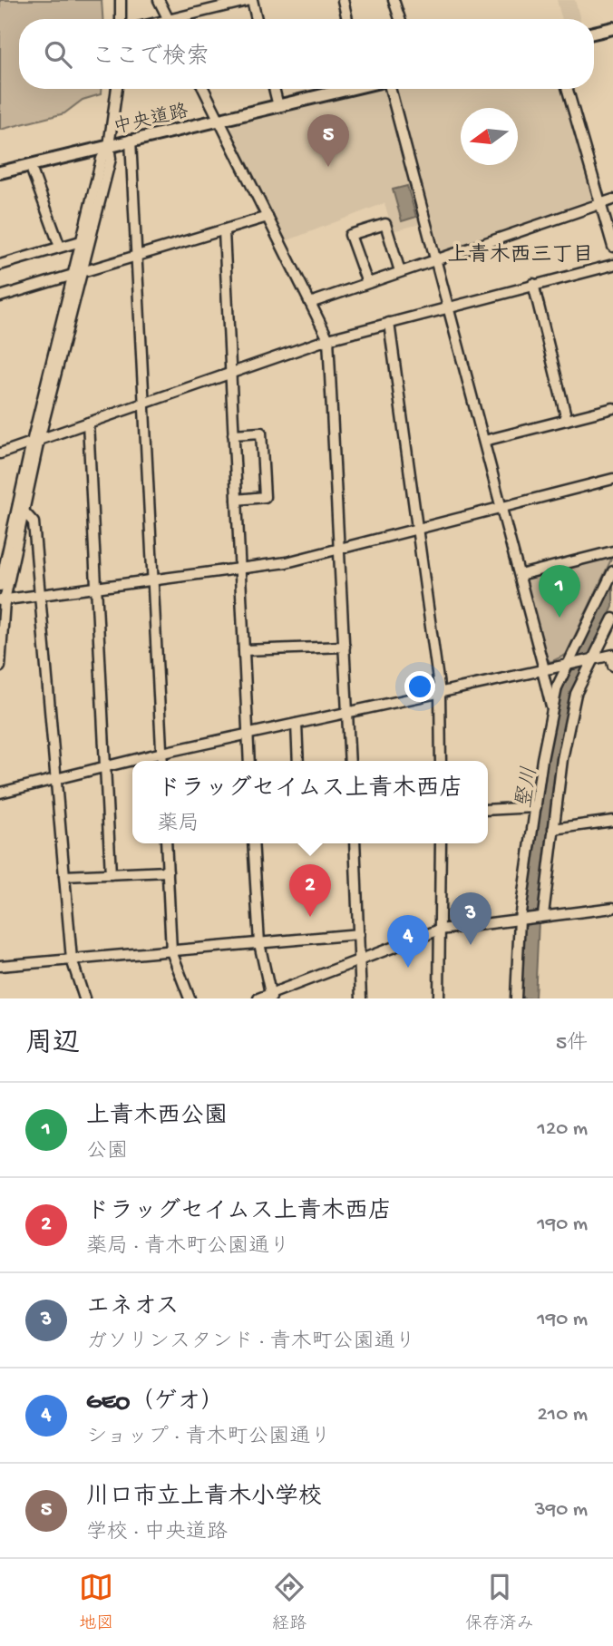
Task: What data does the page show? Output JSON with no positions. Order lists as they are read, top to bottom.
{
  "streets": {
    "main road": ["中央道路"]
  },
  "districts": ["上青木西三丁目"],
  "water": ["竪川"],
  "north": "left",
  "page": {
    "search": "ここで検索",
    "pins": [
      "5",
      "1",
      "2",
      "3",
      "4"
    ],
    "popup": ["ドラッグセイムス上青木西店", "薬局"],
    "heading": ["周辺", "5件"],
    "list": [
      {
        "mark": "1",
        "name": "上青木西公園",
        "note": "公園",
        "value": "120 m"
      },
      {
        "mark": "2",
        "name": "ドラッグセイムス上青木西店",
        "note": "薬局 · 青木町公園通り",
        "value": "190 m"
      },
      {
        "mark": "3",
        "name": "エネオス",
        "note": "ガソリンスタンド · 青木町公園通り",
        "value": "190 m"
      },
      {
        "mark": "4",
        "name": "GEO（ゲオ）",
        "note": "ショップ · 青木町公園通り",
        "value": "210 m"
      },
      {
        "mark": "5",
        "name": "川口市立上青木小学校",
        "note": "学校 · 中央道路",
        "value": "390 m"
      }
    ],
    "nav": ["地図", "経路", "保存済み"]
  }
}
